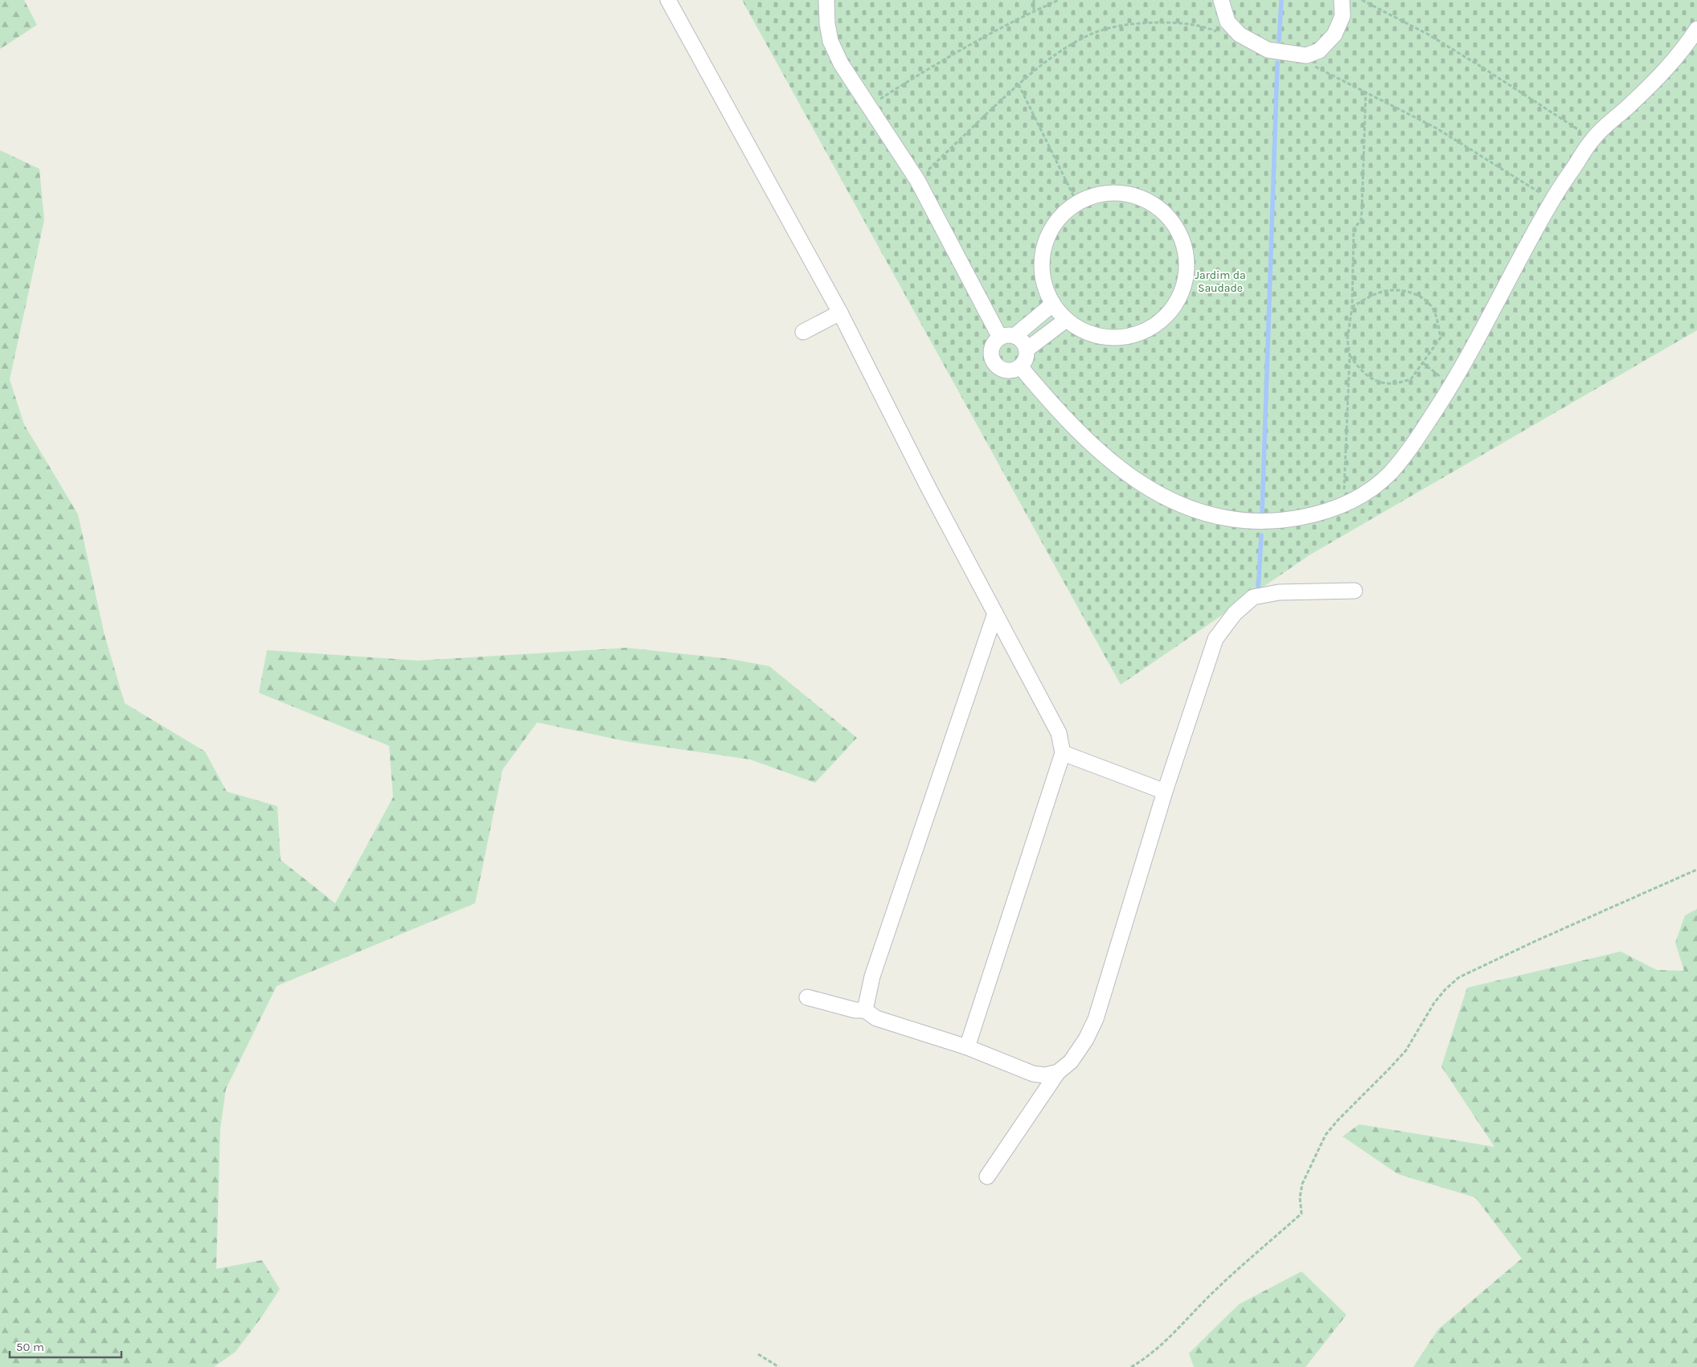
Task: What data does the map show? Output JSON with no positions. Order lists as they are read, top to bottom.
{
  "parks": ["Jardim da Saudade"],
  "scale_bar": "50 m"
}
